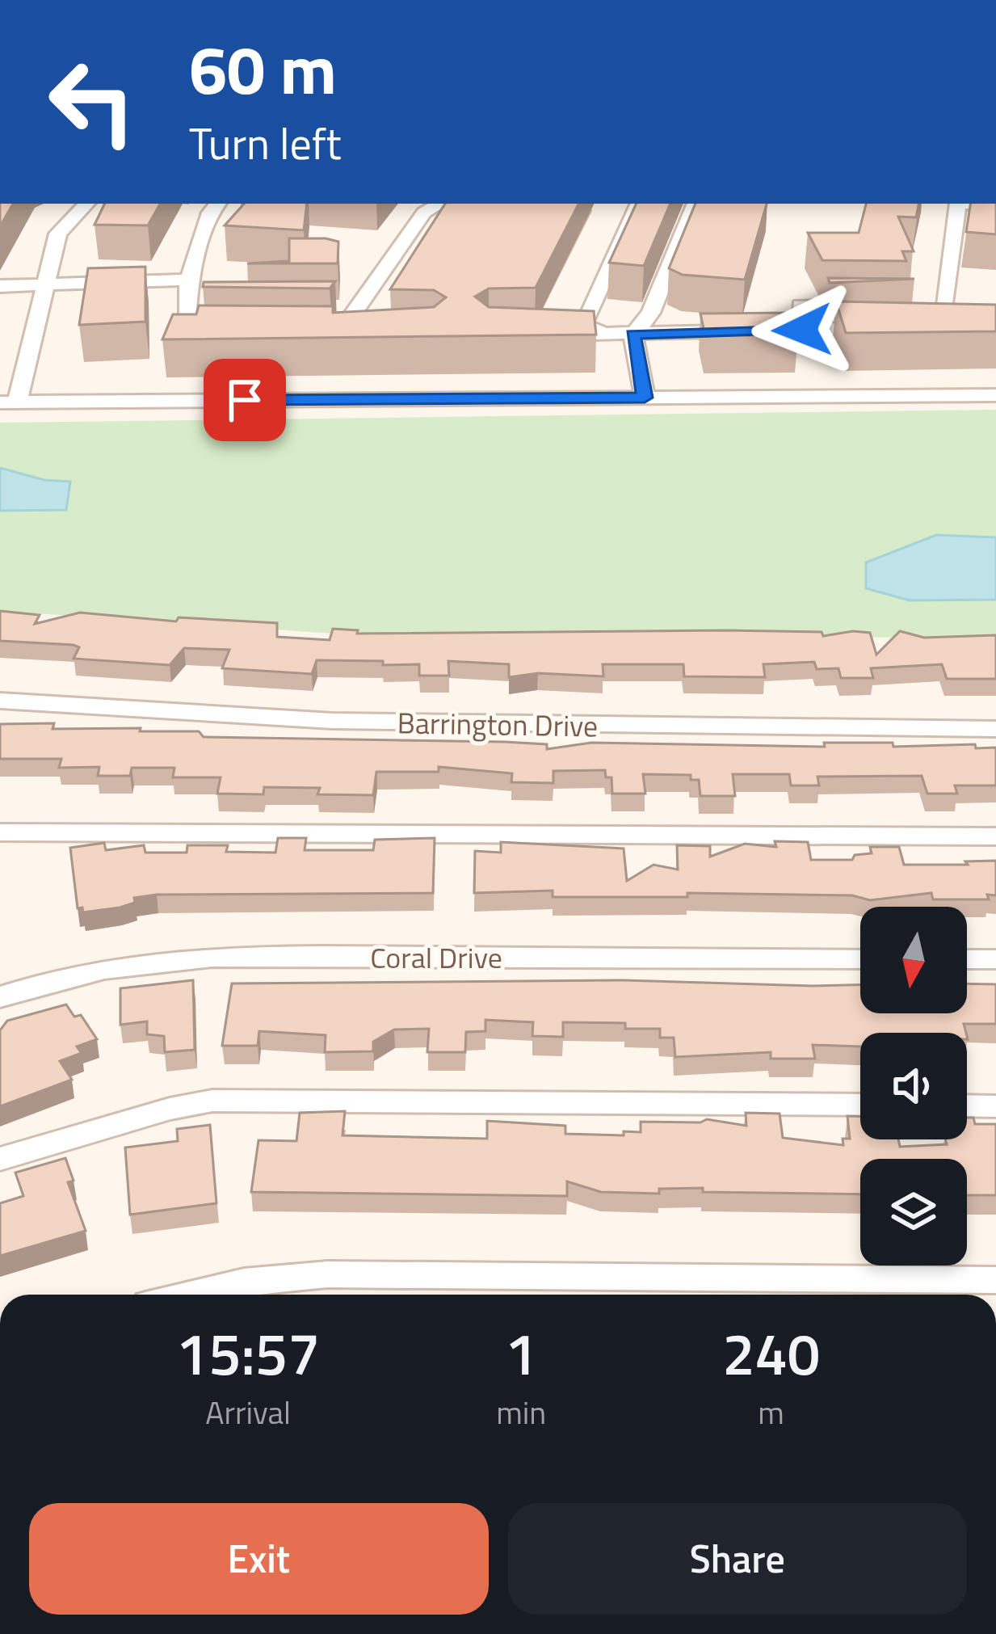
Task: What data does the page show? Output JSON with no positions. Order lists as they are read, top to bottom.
{
  "streets": {
    "street": ["Barrington Drive", "Coral Drive"]
  },
  "north": "bottom",
  "page": {
    "turn": ["60 m", "Turn left"],
    "eta": [
      "15:57",
      "Arrival",
      "1",
      "min",
      "240",
      "m"
    ],
    "buttons": ["Exit", "Share"]
  }
}
